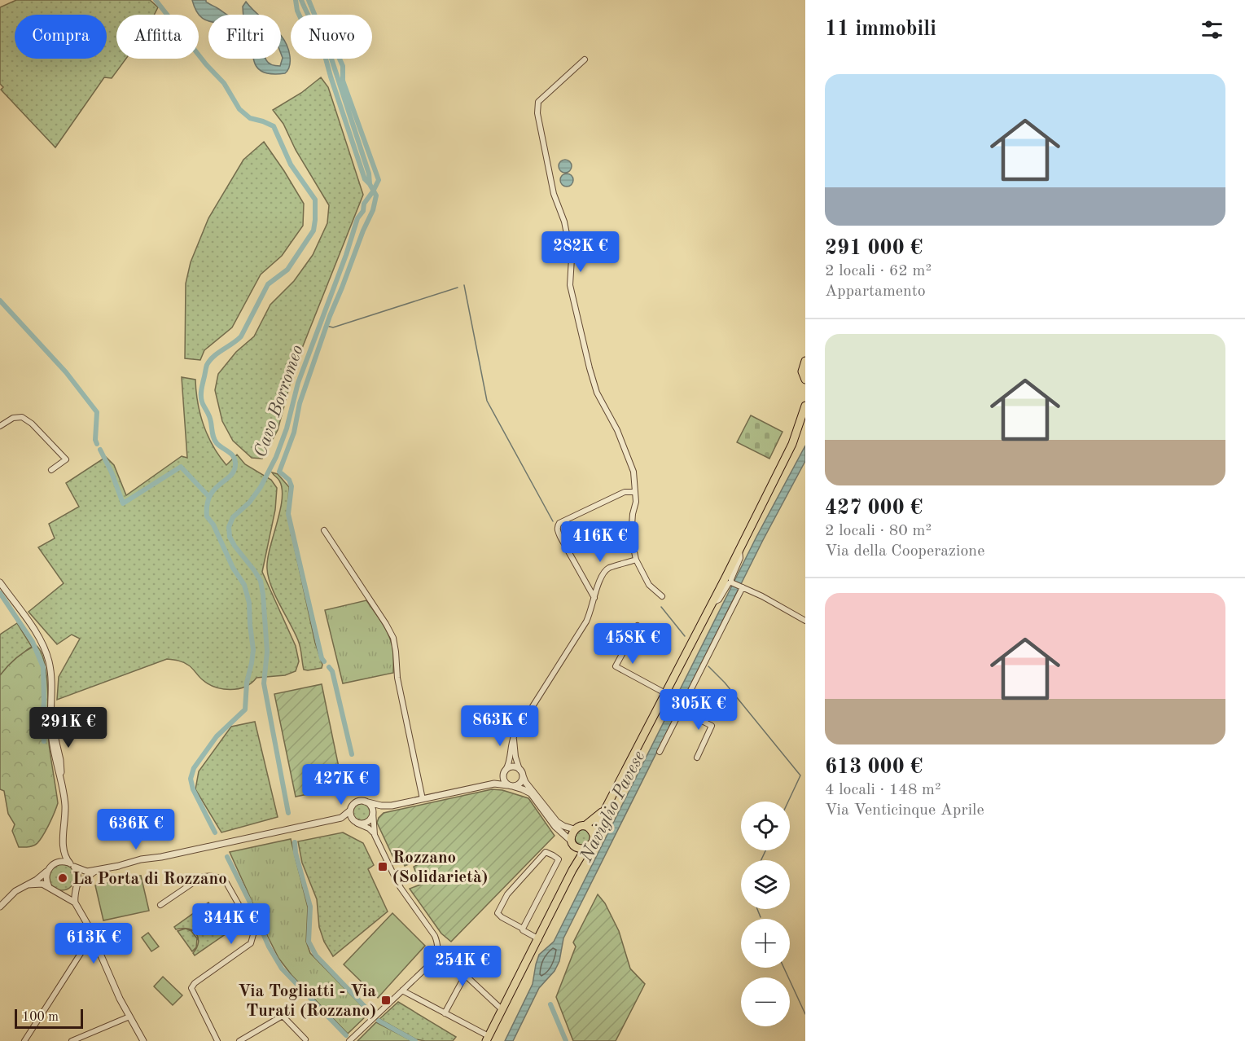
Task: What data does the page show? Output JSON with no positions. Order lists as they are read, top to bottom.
{
  "water": ["Cavo Borromeo", "Naviglio Pavese"],
  "places": {
    "transit": ["Rozzano (Solidarietà)", "Via Togliatti - Via Turati (Rozzano)"],
    "other": ["La Porta di Rozzano"]
  },
  "scale_bar": "100 m",
  "page": {
    "heading": "11 immobili",
    "chip": [
      "Compra",
      "Affitta",
      "Filtri",
      "Nuovo"
    ],
    "list": [
      {
        "name": "291 000 €",
        "note": "2 locali · 62 m² · Appartamento"
      },
      {
        "name": "427 000 €",
        "note": "2 locali · 80 m² · Via della Cooperazione"
      },
      {
        "name": "613 000 €",
        "note": "4 locali · 148 m² · Via Venticinque Aprile"
      }
    ],
    "price": [
      "282K €",
      "416K €",
      "458K €",
      "305K €",
      "863K €",
      "291K €",
      "427K €",
      "636K €",
      "344K €",
      "613K €",
      "254K €"
    ],
    "map_buttons": ["+", "−"],
    "scale": "100 m"
  }
}
